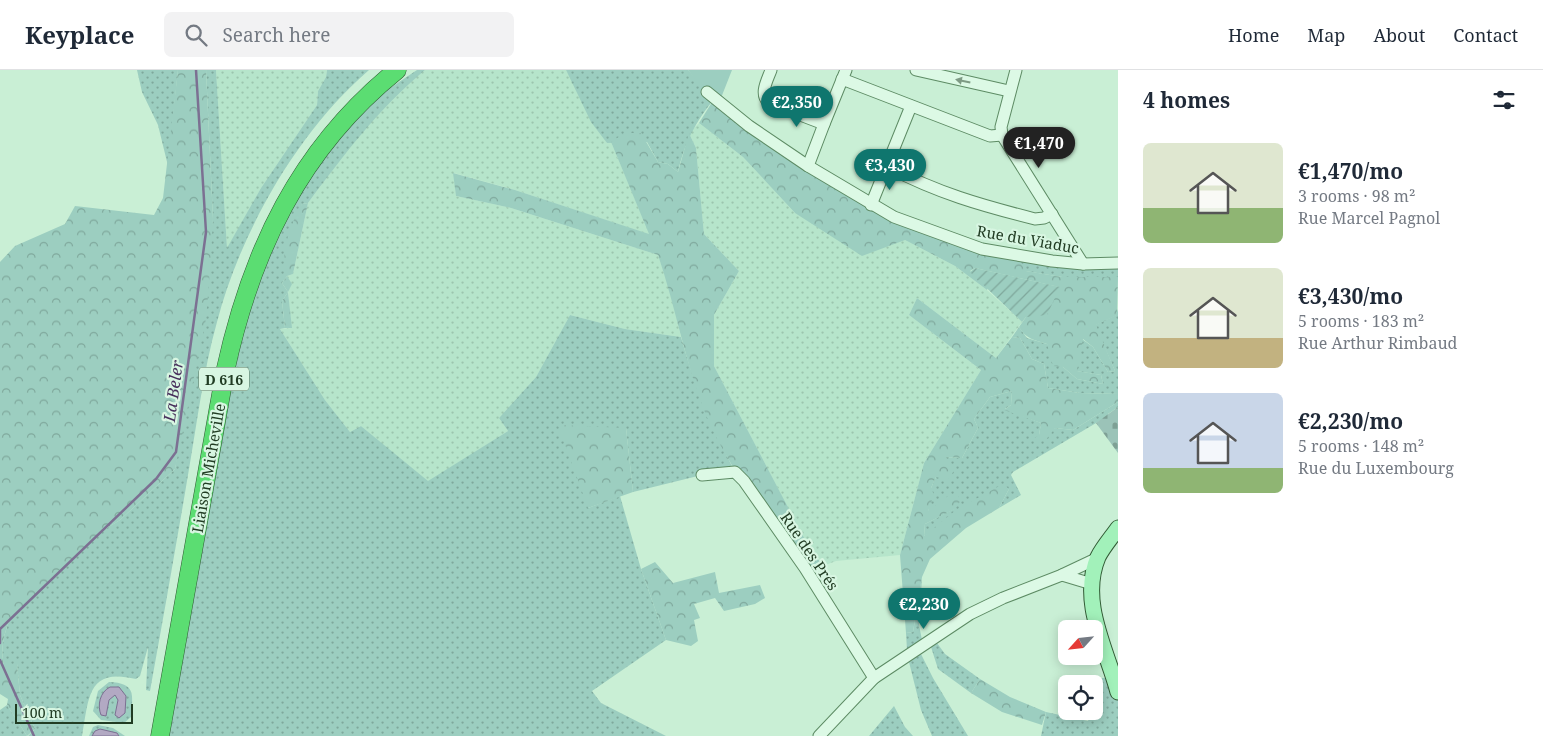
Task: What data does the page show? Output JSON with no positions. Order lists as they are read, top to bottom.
{
  "streets": {
    "highway": ["D 616", "Liaison Micheville"],
    "street": ["Rue du Viaduc", "Rue des Prés"]
  },
  "water": ["La Beler"],
  "scale_bar": "100 m",
  "north": "bottom left",
  "page": {
    "header": "Keyplace",
    "search": "Search here",
    "nav": [
      "Home",
      "Map",
      "About",
      "Contact"
    ],
    "heading": "4 homes",
    "price": [
      "€2,350",
      "€1,470",
      "€3,430",
      "€2,230"
    ],
    "list": [
      {
        "name": "€1,470/mo",
        "note": "3 rooms · 98 m² · Rue Marcel Pagnol"
      },
      {
        "name": "€3,430/mo",
        "note": "5 rooms · 183 m² · Rue Arthur Rimbaud"
      },
      {
        "name": "€2,230/mo",
        "note": "5 rooms · 148 m² · Rue du Luxembourg"
      }
    ],
    "scale": "100 m"
  }
}
